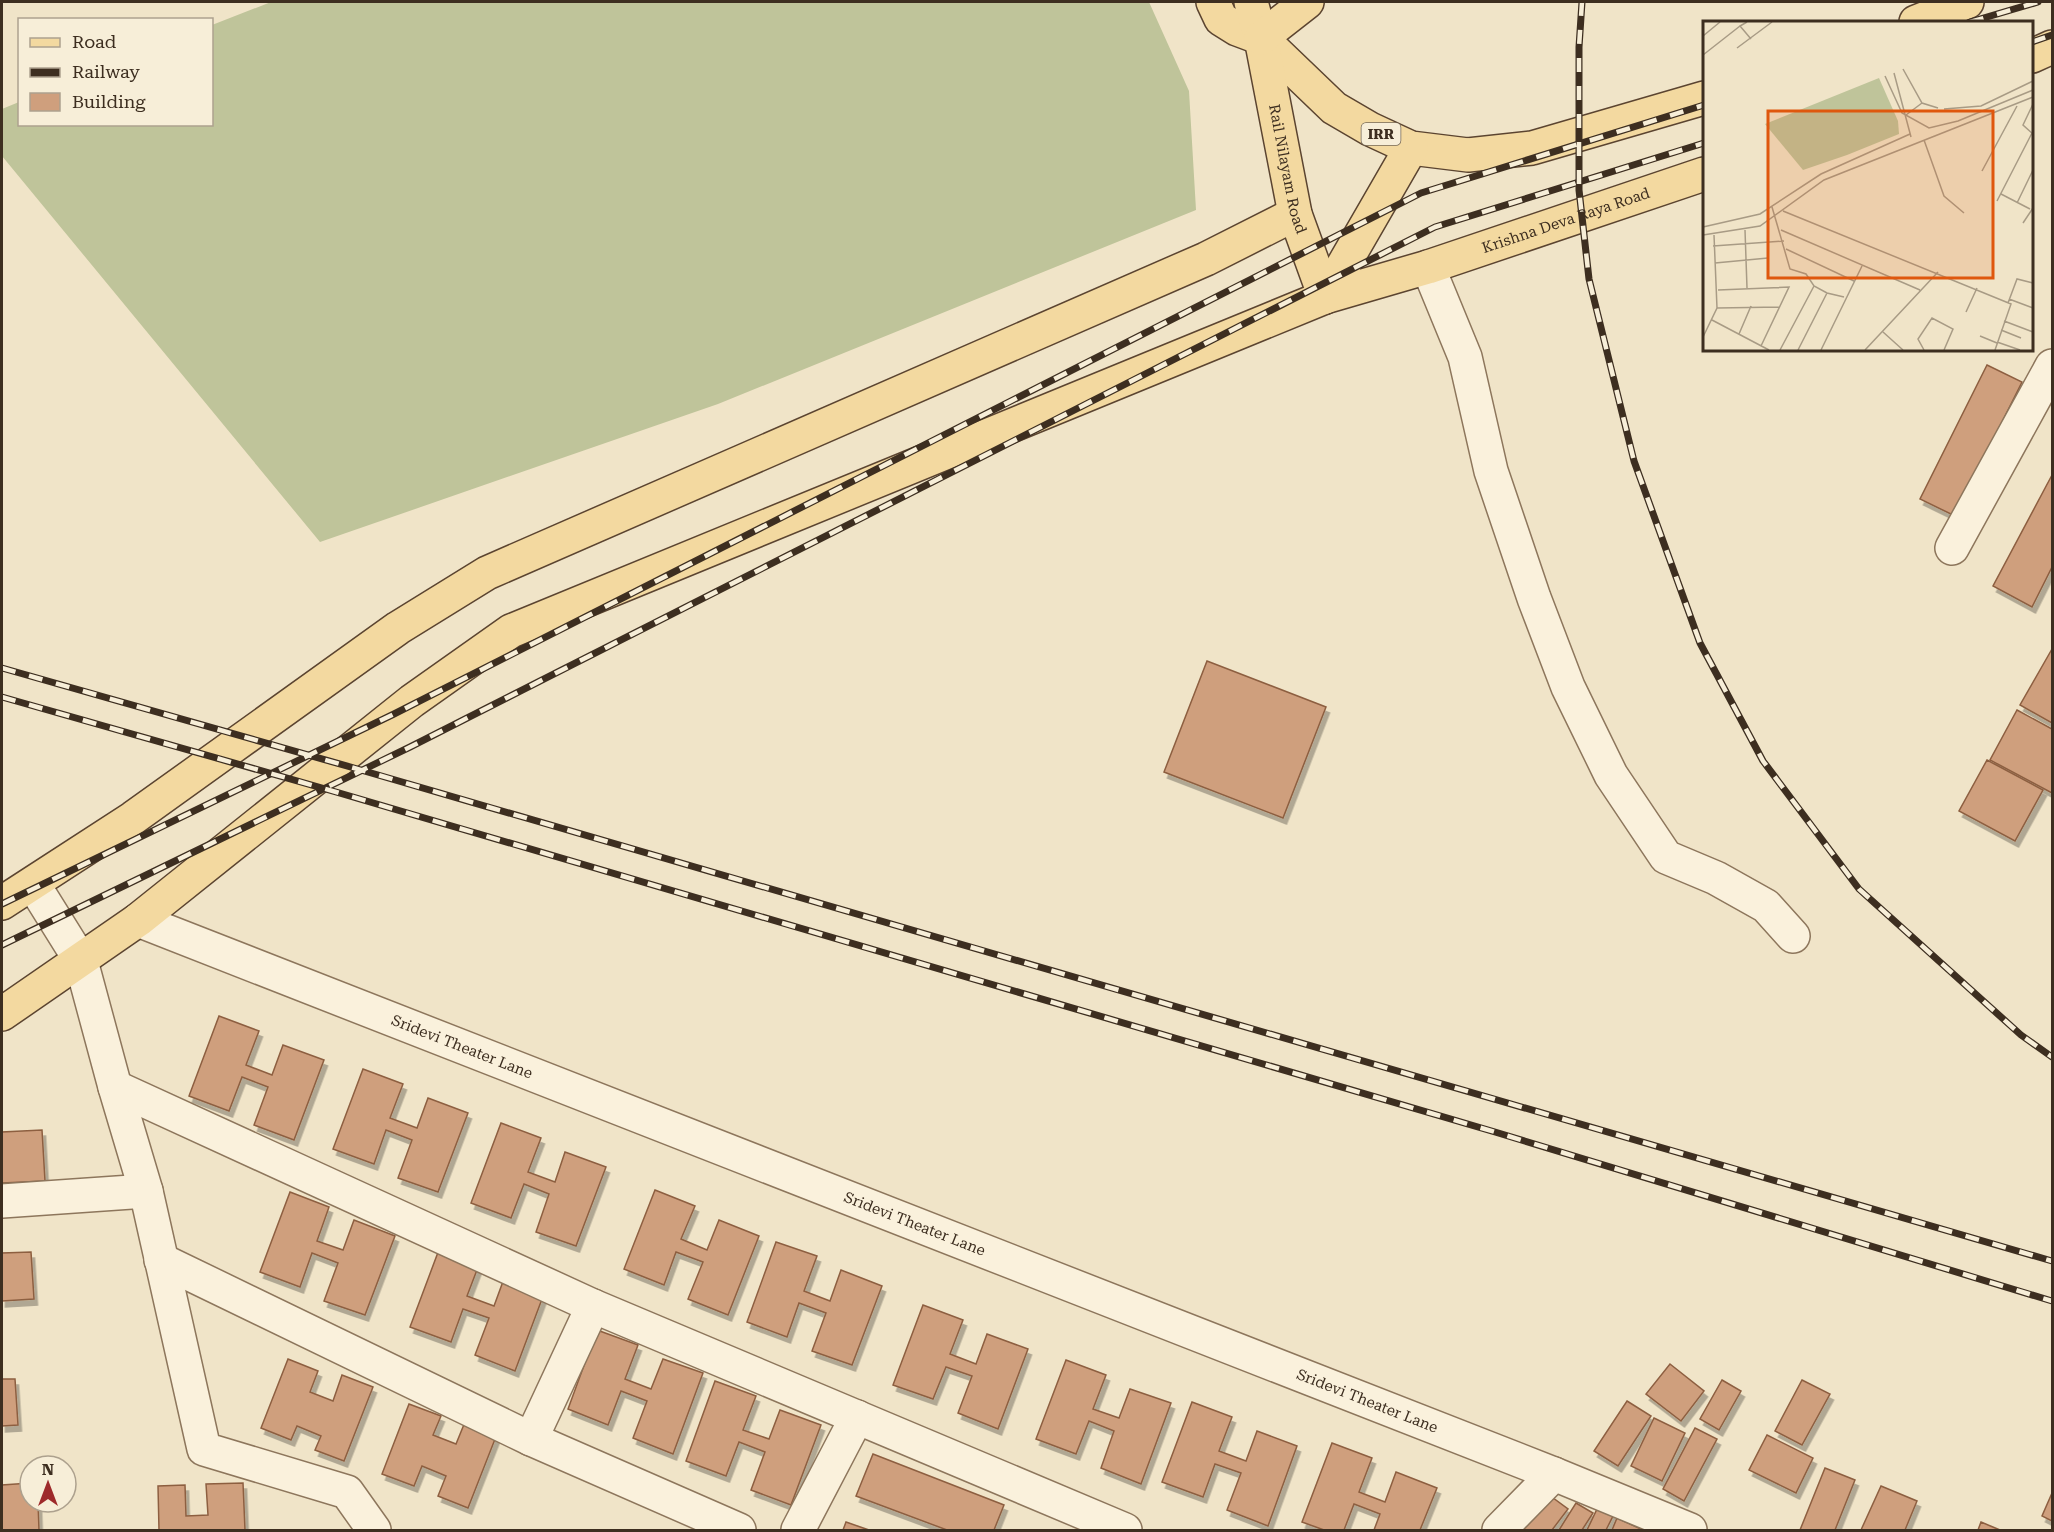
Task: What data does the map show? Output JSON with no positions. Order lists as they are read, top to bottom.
{
  "streets": {
    "main road": ["IRR", "Rail Nilayam Road", "Krishna Deva Raya Road"],
    "street": ["Sridevi Theater Lane"]
  },
  "crossings": [
    ["IRR", "Rail Nilayam Road"],
    ["Rail Nilayam Road", "Krishna Deva Raya Road"],
    ["Krishna Deva Raya Road", "Sridevi Theater Lane"]
  ],
  "legend": ["Road", "Railway", "Building"],
  "north": "top"
}
